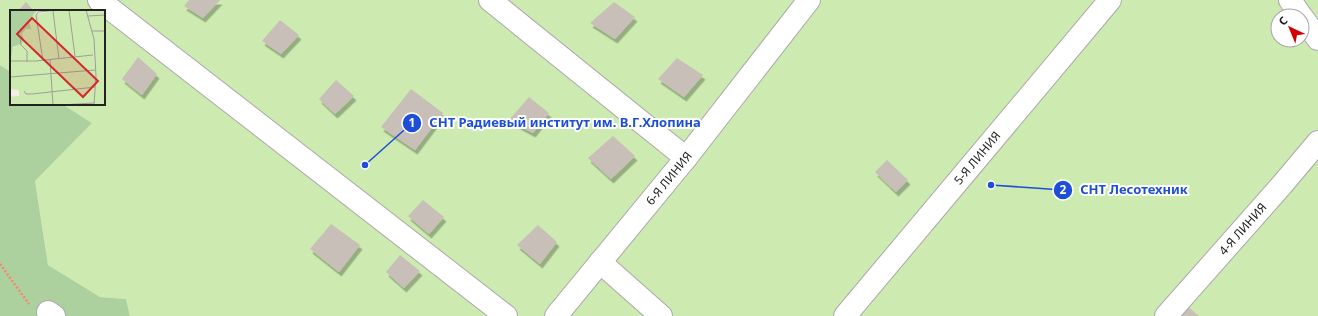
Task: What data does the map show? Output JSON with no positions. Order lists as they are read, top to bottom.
{
  "streets": {
    "street": ["5-Я ЛИНИЯ", "6-Я ЛИНИЯ", "4-Я ЛИНИЯ"]
  },
  "places": ["СНТ Радиевый институт им. В.Г.Хлопина", "СНТ Лесотехник"],
  "north": "top left"
}
